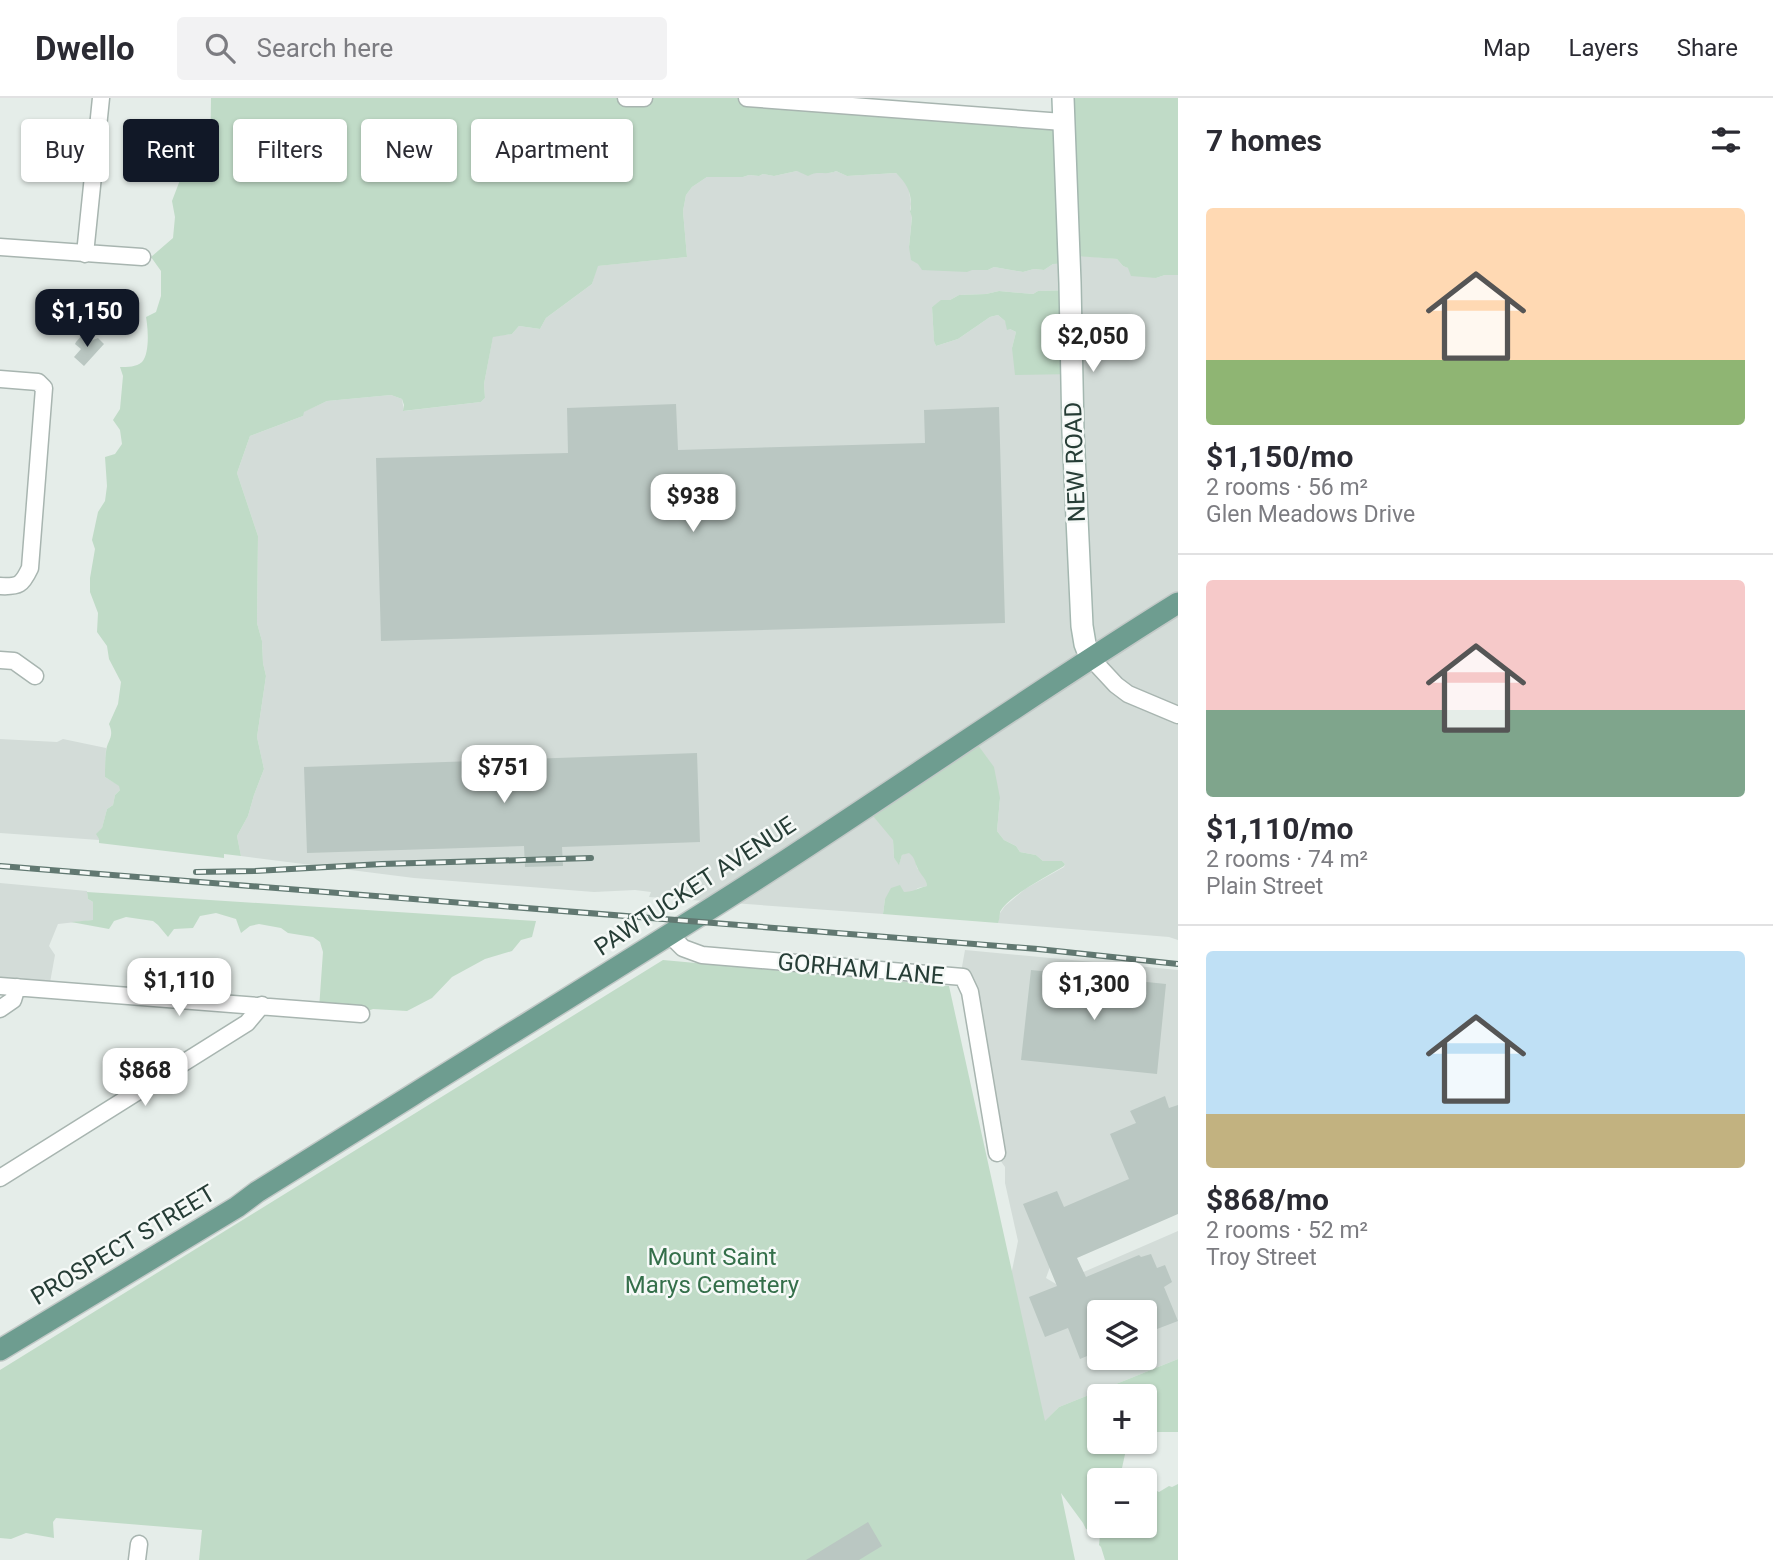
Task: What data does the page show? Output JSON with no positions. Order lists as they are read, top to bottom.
{
  "streets": {
    "main road": ["PAWTUCKET AVENUE", "PROSPECT STREET"],
    "street": ["NEW ROAD", "GORHAM LANE"]
  },
  "crossings": [
    ["NEW ROAD", "PAWTUCKET AVENUE"],
    ["PAWTUCKET AVENUE", "GORHAM LANE"],
    ["PAWTUCKET AVENUE", "PROSPECT STREET"]
  ],
  "parks": ["Mount Saint Marys Cemetery"],
  "page": {
    "header": "Dwello",
    "search": "Search here",
    "nav": ["Map", "Layers", "Share"],
    "heading": "7 homes",
    "chip": [
      "Buy",
      "Rent",
      "Filters",
      "New",
      "Apartment"
    ],
    "list": [
      {
        "name": "$1,150/mo",
        "note": "2 rooms · 56 m² · Glen Meadows Drive"
      },
      {
        "name": "$1,110/mo",
        "note": "2 rooms · 74 m² · Plain Street"
      },
      {
        "name": "$868/mo",
        "note": "2 rooms · 52 m² · Troy Street"
      }
    ],
    "price": [
      "$1,150",
      "$2,050",
      "$938",
      "$751",
      "$1,110",
      "$1,300",
      "$868"
    ],
    "map_buttons": ["+", "−"]
  }
}
